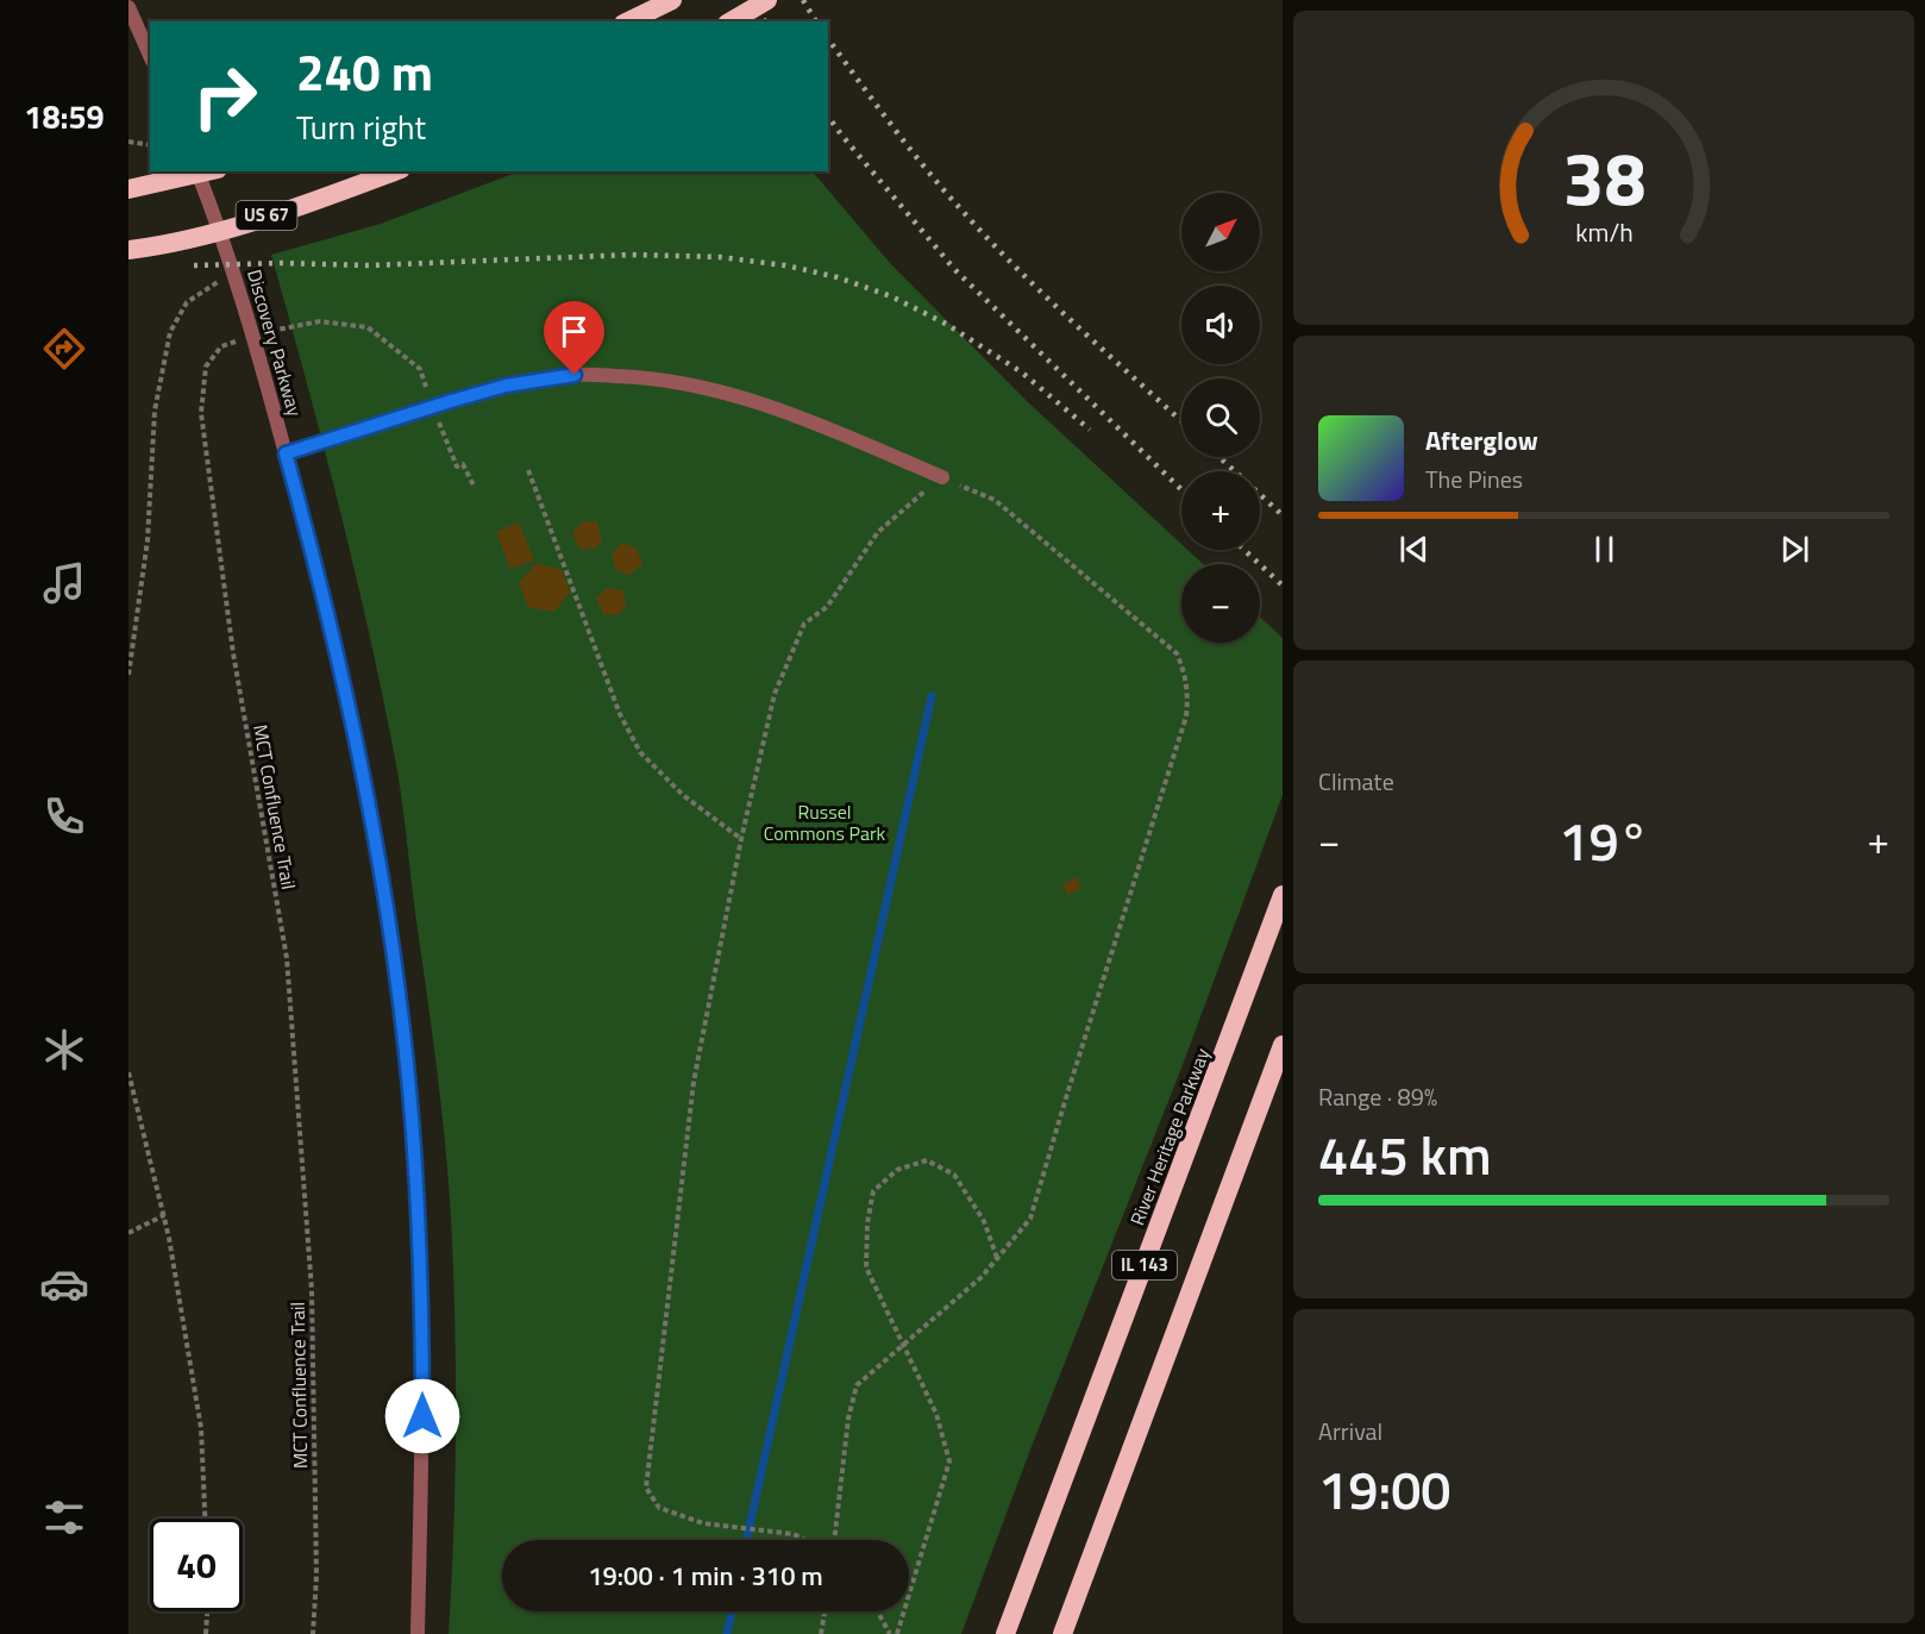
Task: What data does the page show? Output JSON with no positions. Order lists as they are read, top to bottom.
{
  "streets": {
    "highway": ["US 67", "River Heritage Parkway", "IL 143"],
    "street": ["Discovery Parkway"],
    "path": ["MCT Confluence Trail"]
  },
  "crossings": [
    ["Discovery Parkway", "MCT Confluence Trail"]
  ],
  "parks": ["Russel Commons Park"],
  "north": "top right",
  "page": {
    "tabs": "18:59",
    "turn": ["240 m", "Turn right"],
    "map_buttons": ["+", "−"],
    "song": ["Afterglow", "The Pines"],
    "tile": [
      "Climate",
      ["Range · 89%", "445 km"],
      ["Arrival", "19:00"]
    ],
    "heat": ["−", "19°", "+"],
    "limit": "40",
    "trip": "19:00 · 1 min · 310 m",
    "gauge": ["38", "km/h"]
  }
}
